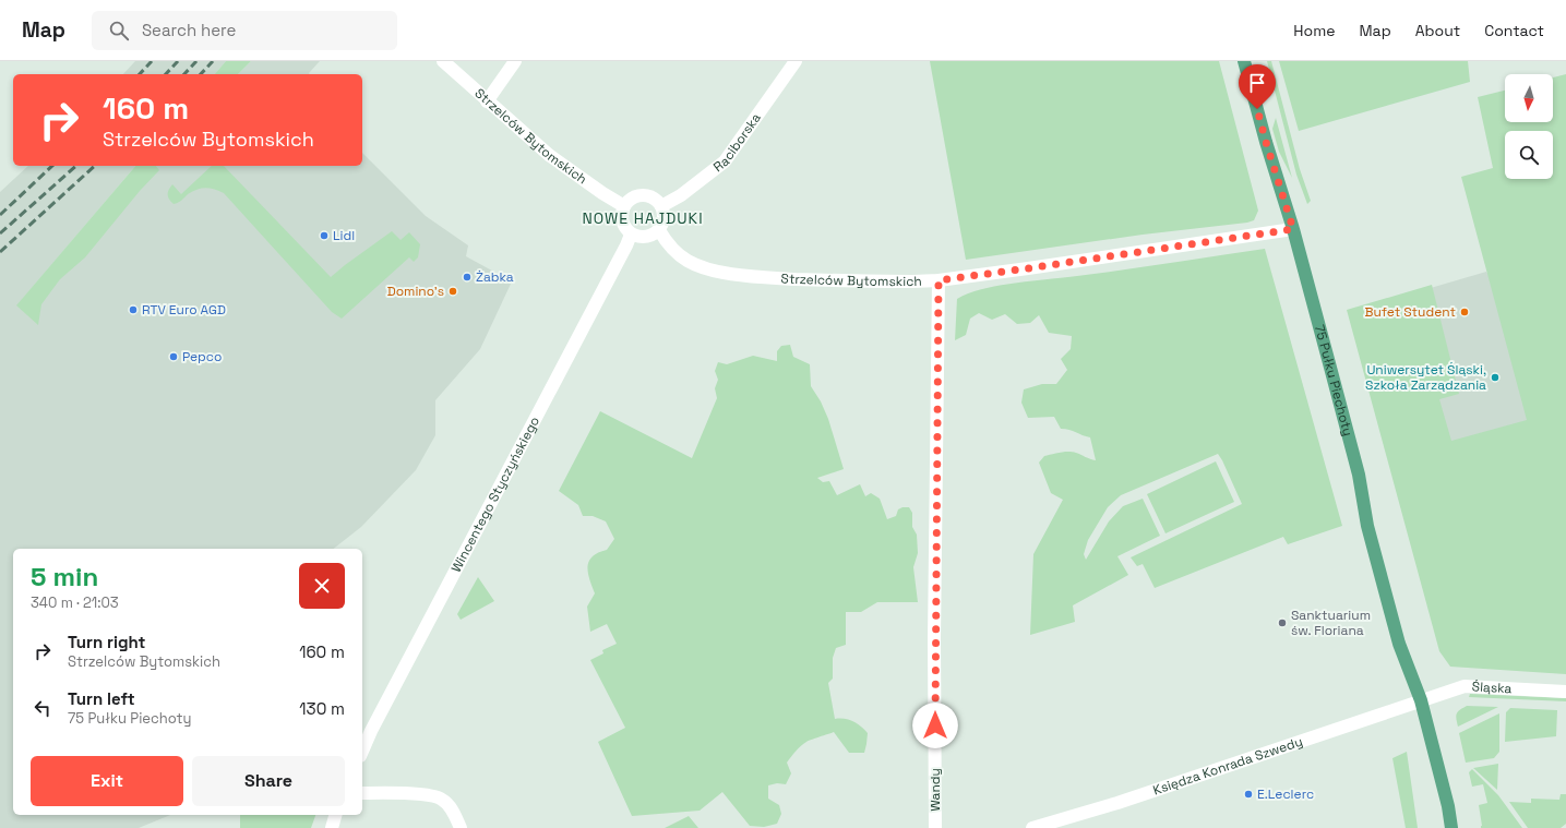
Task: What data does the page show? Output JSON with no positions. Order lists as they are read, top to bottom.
{
  "streets": {
    "main road": ["75 Pułku Piechoty"],
    "street": [
      "Strzelców Bytomskich",
      "Raciborska",
      "Wincentego Styczyńskiego",
      "Śląska",
      "Księdza Konrada Szwedy",
      "Wandy"
    ]
  },
  "crossings": [
    ["Strzelców Bytomskich", "Raciborska"],
    ["Strzelców Bytomskich", "75 Pułku Piechoty"],
    ["Strzelców Bytomskich", "Wincentego Styczyńskiego"],
    ["Strzelców Bytomskich", "Wandy"],
    ["Raciborska", "Wincentego Styczyńskiego"],
    ["75 Pułku Piechoty", "Śląska"],
    ["75 Pułku Piechoty", "Księdza Konrada Szwedy"],
    ["Śląska", "Księdza Konrada Szwedy"]
  ],
  "districts": ["NOWE HAJDUKI"],
  "places": [
    "Lidl",
    "Żabka",
    "Domino's",
    "RTV Euro AGD",
    "Bufet Student",
    "Pepco",
    "Uniwersytet Śląski, Szkoła Zarządzania",
    "Sanktuarium św. Floriana",
    "E.Leclerc"
  ],
  "north": "bottom",
  "page": {
    "header": "Map",
    "search": "Search here",
    "nav": [
      "Home",
      "Map",
      "About",
      "Contact"
    ],
    "turn": ["160 m", "Strzelców Bytomskich"],
    "heading": ["5 min", "340 m · 21:03"],
    "list": [
      {
        "name": "Turn right",
        "note": "Strzelców Bytomskich",
        "value": "160 m"
      },
      {
        "name": "Turn left",
        "note": "75 Pułku Piechoty",
        "value": "130 m"
      }
    ],
    "buttons": ["Exit", "Share"]
  }
}
